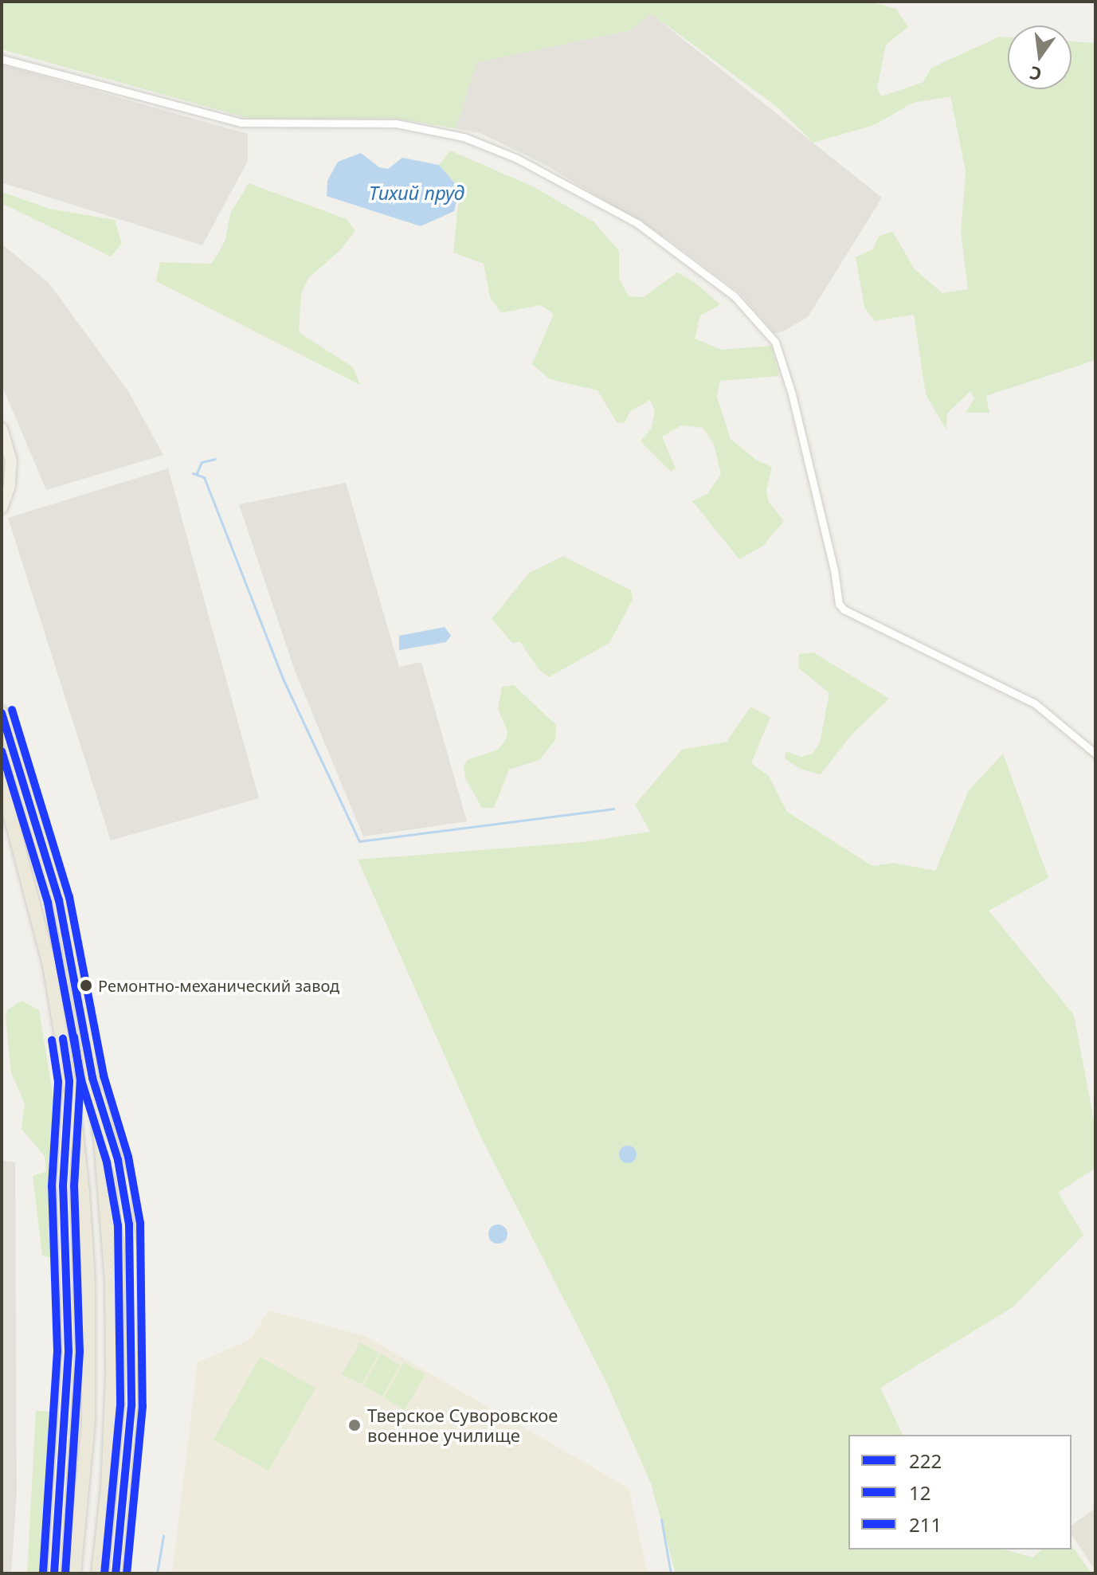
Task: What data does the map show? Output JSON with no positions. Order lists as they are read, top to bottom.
{
  "water": ["Тихий пруд"],
  "places": ["Ремонтно-механический завод", "Тверское Суворовское военное училище"],
  "lines": ["transit line 211", "transit line 222", "transit line 12"],
  "legend": ["222", "12", "211"],
  "north": "bottom"
}
